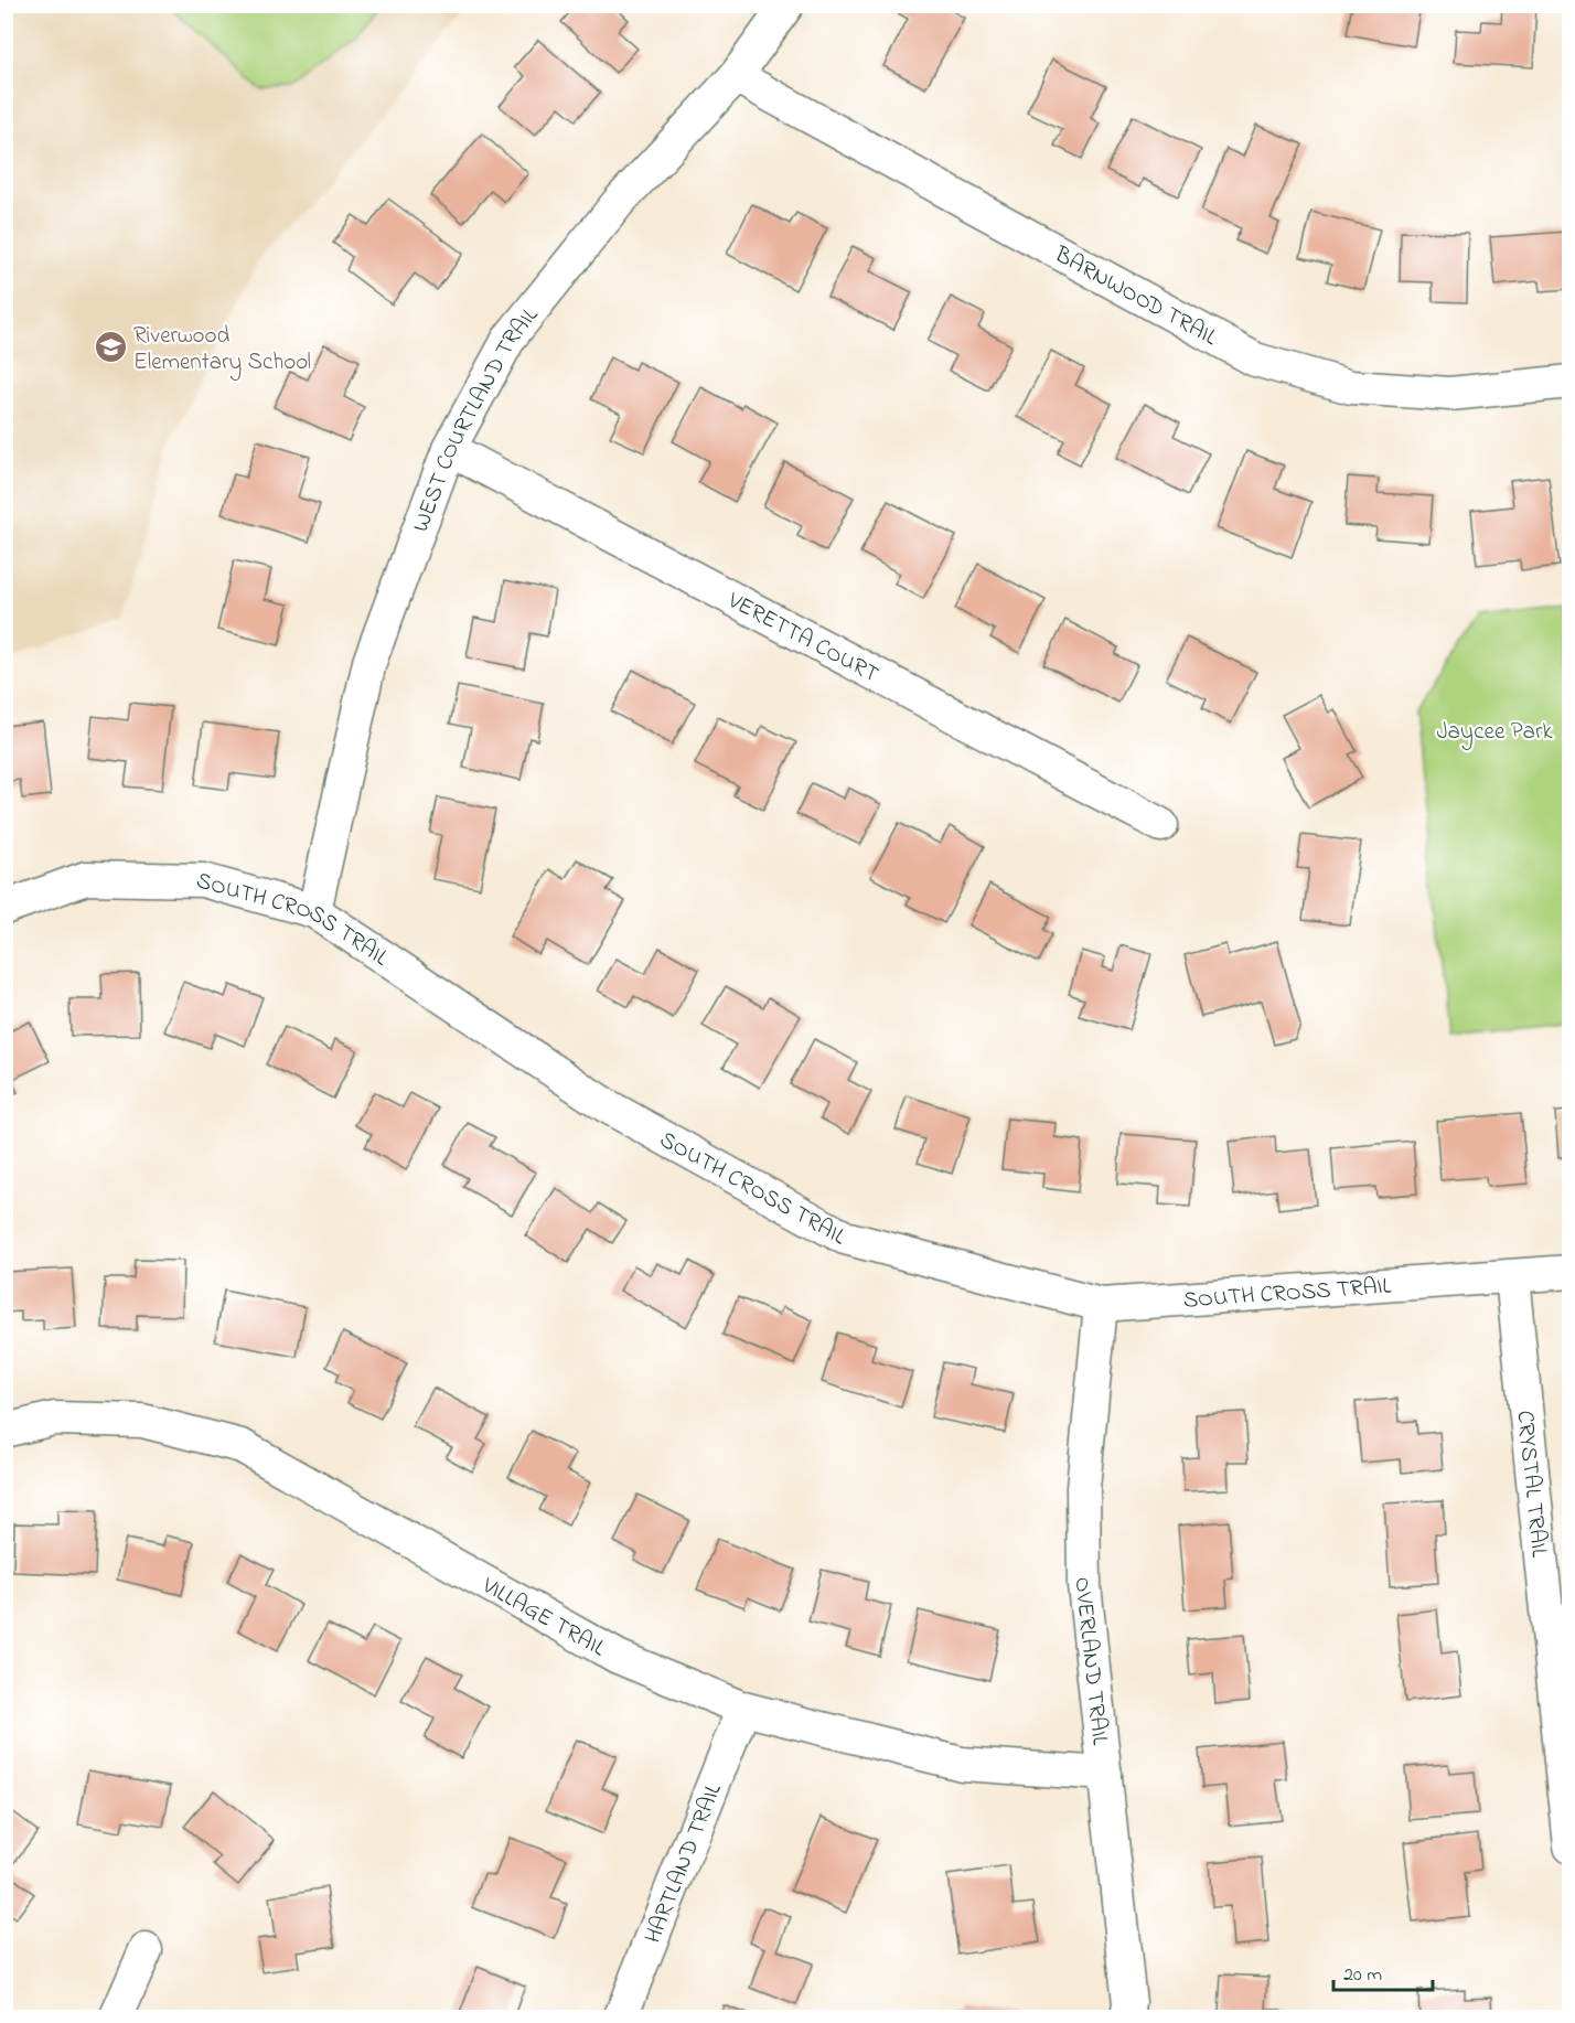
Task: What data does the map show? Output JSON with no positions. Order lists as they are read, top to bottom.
{
  "streets": {
    "street": [
      "BARNWOOD TRAIL",
      "WEST COURTLAND TRAIL",
      "VERETTA COURT",
      "SOUTH CROSS TRAIL",
      "CRYSTAL TRAIL",
      "VILLAGE TRAIL",
      "OVERLAND TRAIL",
      "HARTLAND TRAIL"
    ]
  },
  "crossings": [
    ["BARNWOOD TRAIL", "WEST COURTLAND TRAIL"],
    ["WEST COURTLAND TRAIL", "VERETTA COURT"],
    ["WEST COURTLAND TRAIL", "SOUTH CROSS TRAIL"],
    ["SOUTH CROSS TRAIL", "CRYSTAL TRAIL"],
    ["SOUTH CROSS TRAIL", "OVERLAND TRAIL"],
    ["VILLAGE TRAIL", "OVERLAND TRAIL"],
    ["VILLAGE TRAIL", "HARTLAND TRAIL"]
  ],
  "parks": ["Jaycee Park"],
  "places": {
    "school or university": ["Riverwood Elementary School"]
  },
  "scale_bar": "20 m"
}
